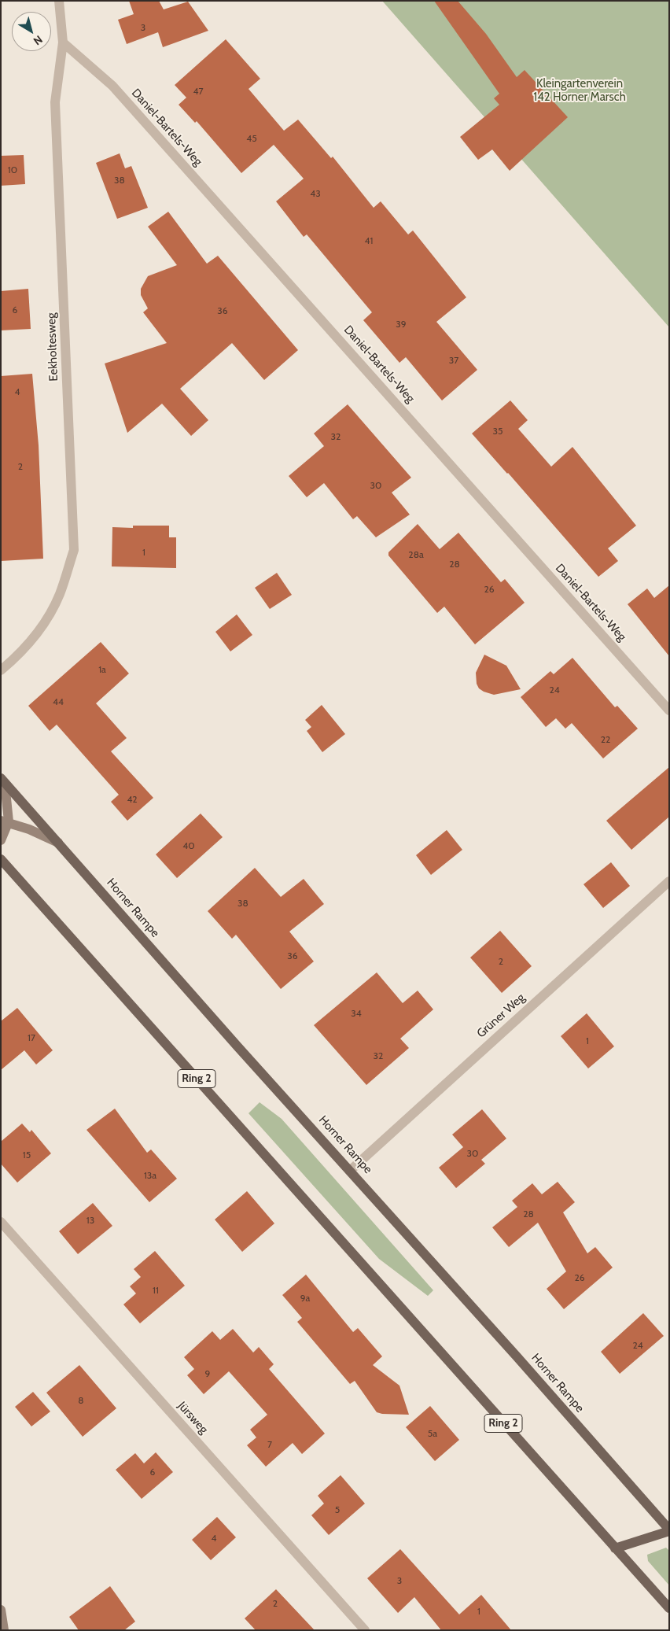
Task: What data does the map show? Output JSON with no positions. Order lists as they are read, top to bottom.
{
  "streets": {
    "main road": ["Horner Rampe", "Ring 2"],
    "street": [
      "Daniel-Bartels-Weg",
      "Eekholtesweg",
      "Grüner Weg",
      "Jürsweg"
    ]
  },
  "crossings": [
    ["Daniel-Bartels-Weg", "Eekholtesweg"],
    ["Horner Rampe", "Grüner Weg"]
  ],
  "parks": ["Kleingartenverein 142 Horner Marsch"],
  "house_numbers": [
    "3",
    "47",
    "45",
    "10",
    "38",
    "43",
    "41",
    "6",
    "36",
    "39",
    "37",
    "4",
    "35",
    "32",
    "2",
    "30",
    "1",
    "28a",
    "28",
    "26",
    "1a",
    "24",
    "44",
    "22",
    "42",
    "40",
    "38",
    "36",
    "2",
    "34",
    "17",
    "1",
    "32",
    "30",
    "15",
    "13a",
    "28",
    "13",
    "26",
    "11",
    "9a",
    "24",
    "9",
    "8",
    "5a",
    "7",
    "6",
    "5",
    "4",
    "3",
    "2",
    "1"
  ],
  "north": "bottom right"
}
